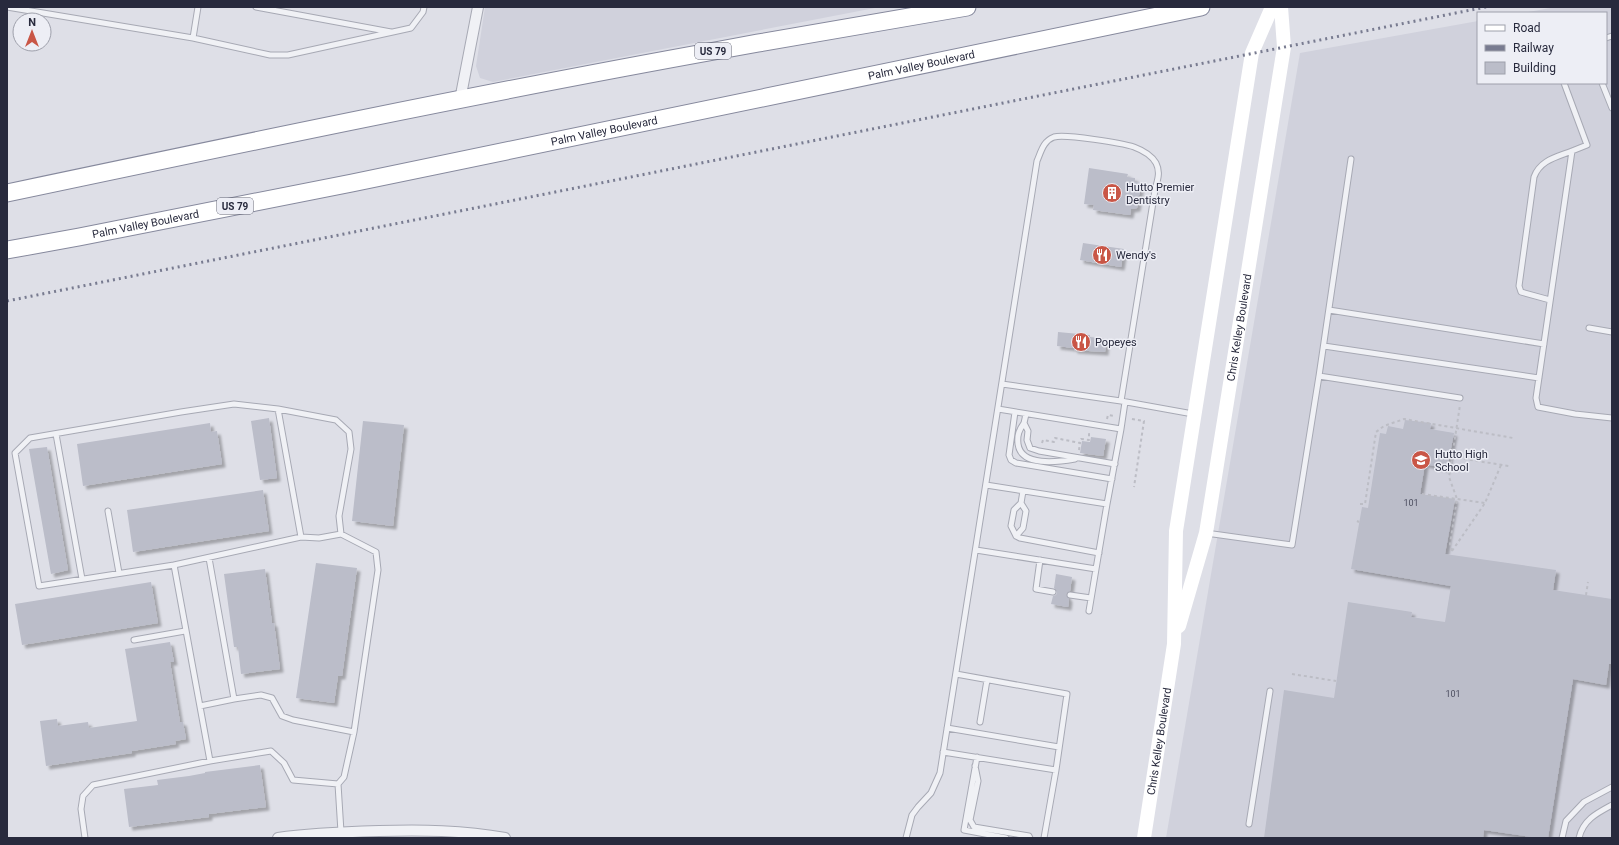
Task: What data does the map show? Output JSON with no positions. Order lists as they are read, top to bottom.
{
  "streets": {
    "highway": ["US 79", "Palm Valley Boulevard"],
    "main road": ["Chris Kelley Boulevard"]
  },
  "places": {
    "building": ["Hutto Premier Dentistry"],
    "restaurant": ["Wendy's", "Popeyes"],
    "school or university": ["Hutto High School"]
  },
  "house_numbers": ["101", "101"],
  "legend": ["Road", "Railway", "Building"],
  "north": "top"
}
